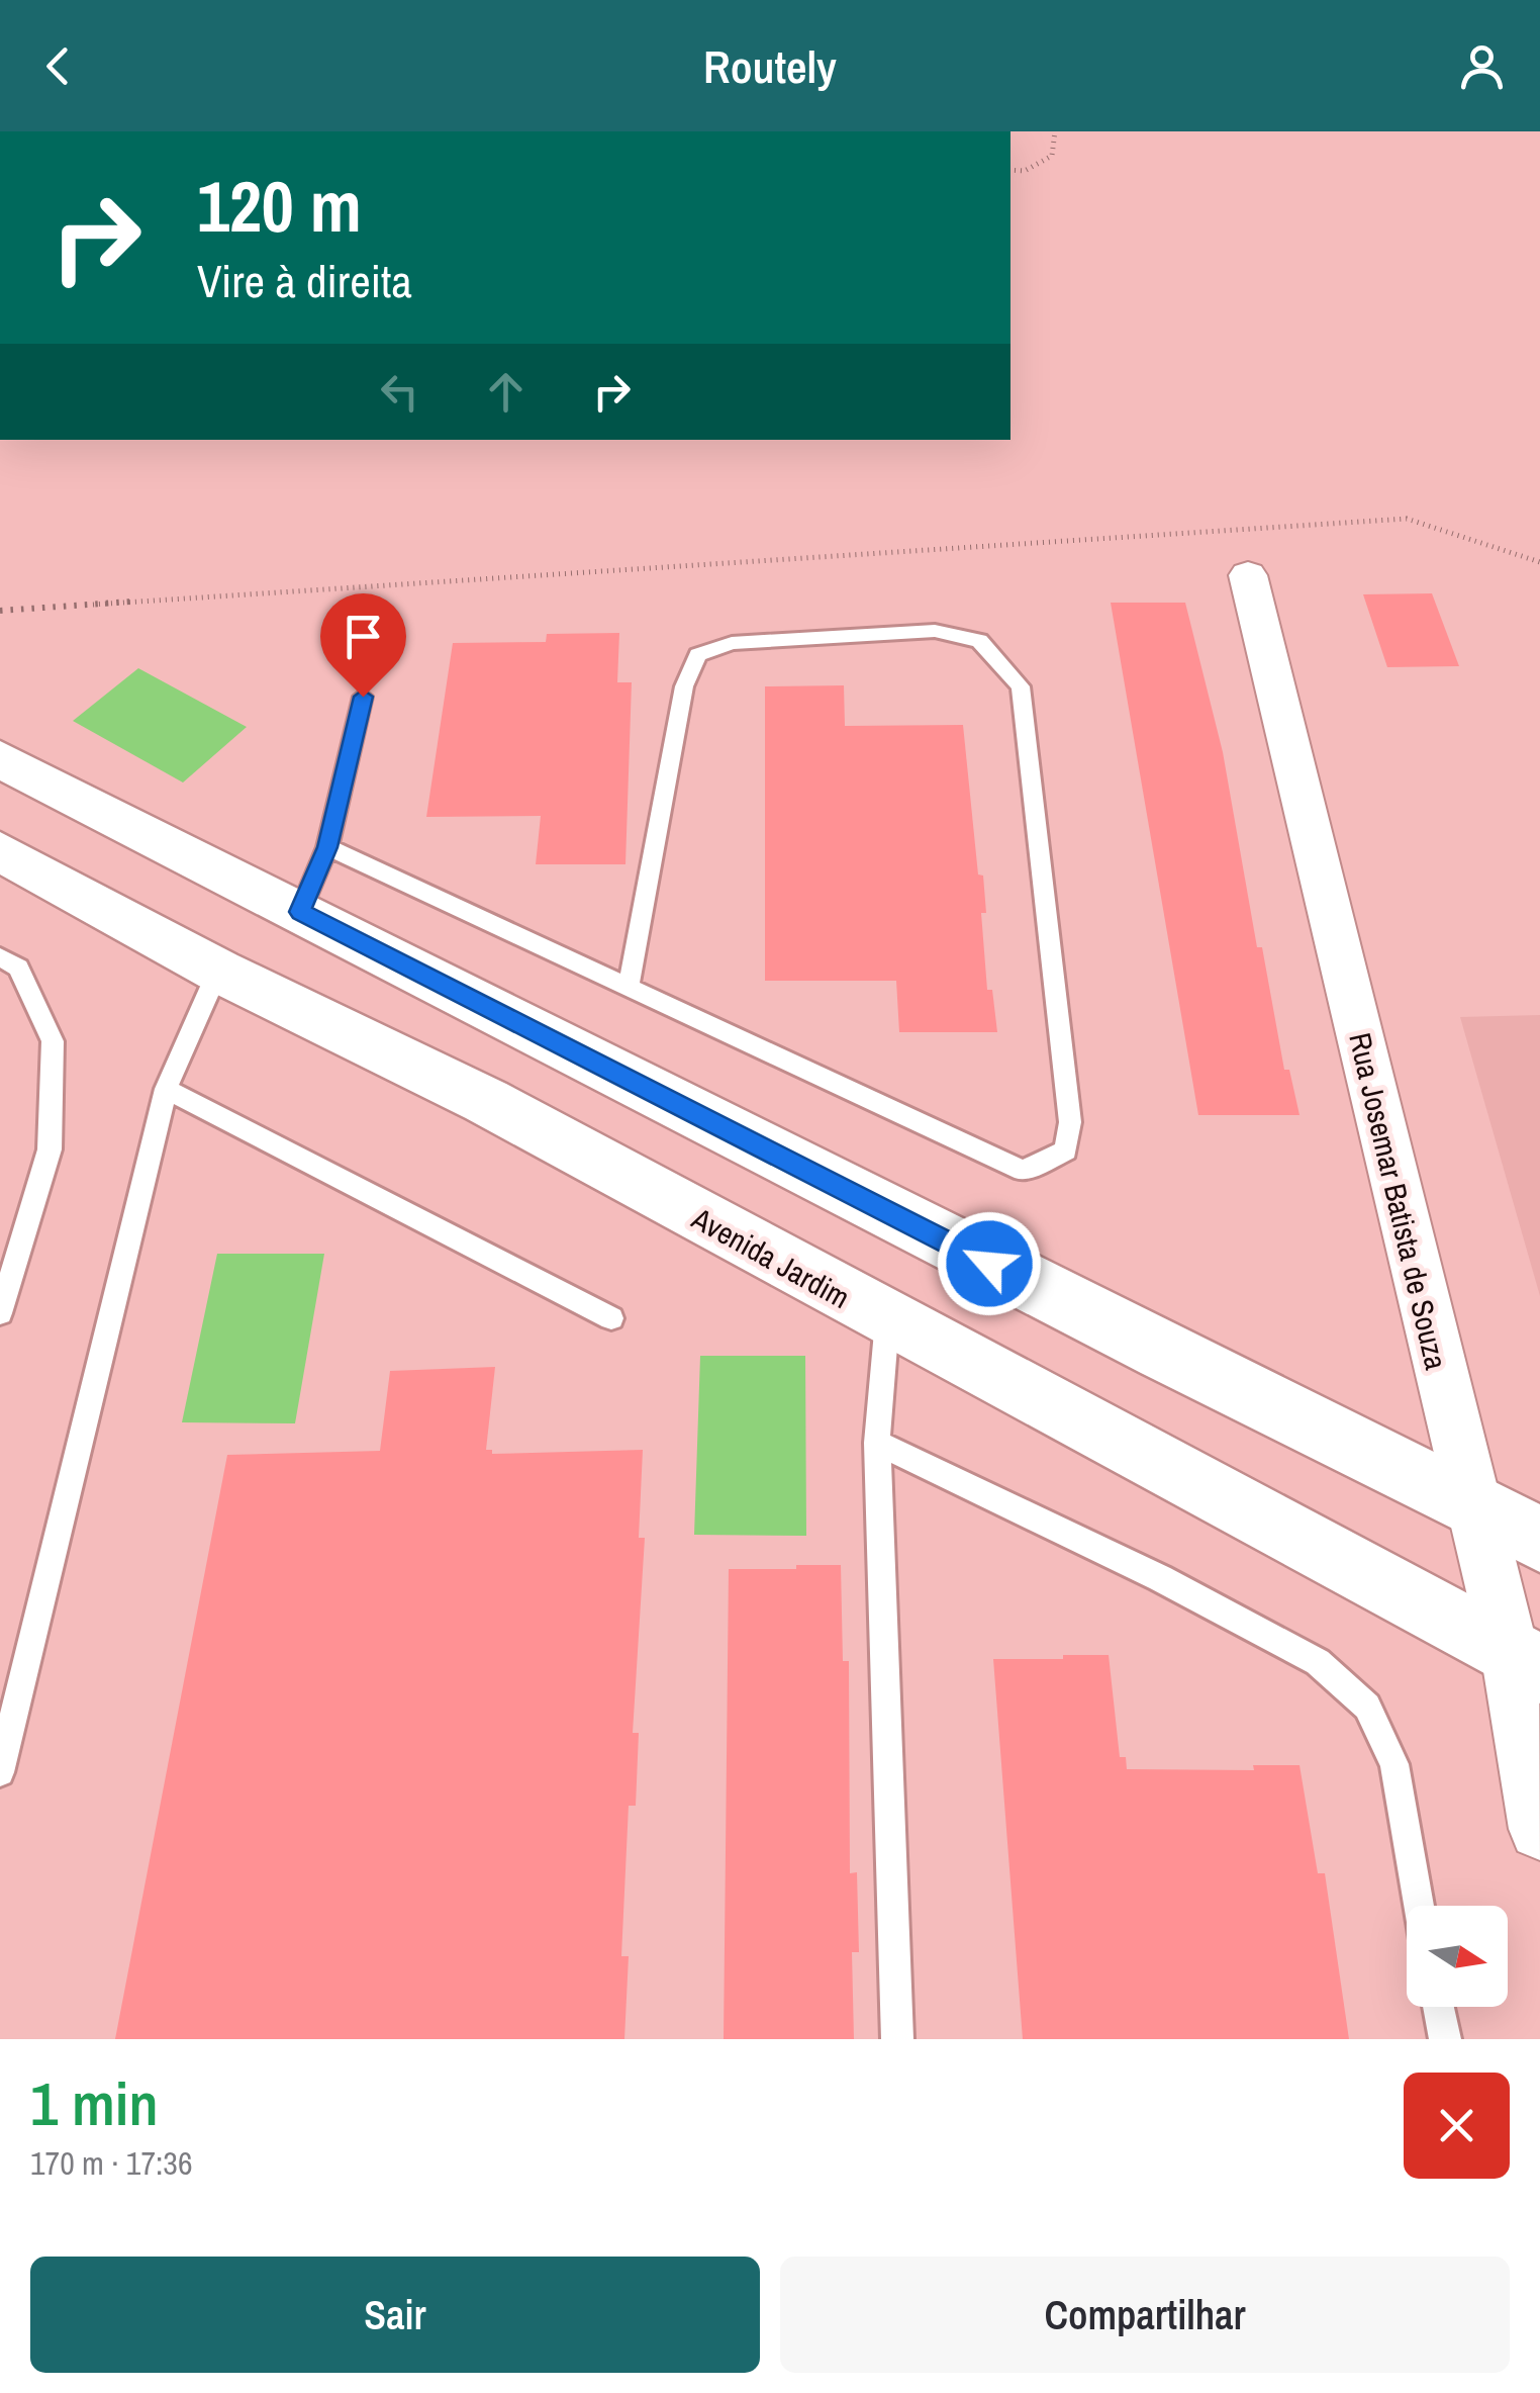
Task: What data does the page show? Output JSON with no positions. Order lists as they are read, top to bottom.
{
  "streets": {
    "street": ["Rua Josemar Batista de Souza", "Avenida Jardim"]
  },
  "crossings": [
    ["Rua Josemar Batista de Souza", "Avenida Jardim"]
  ],
  "north": "right",
  "page": {
    "header": "Routely",
    "turn": ["120 m", "Vire à direita"],
    "heading": ["1 min", "170 m · 17:36"],
    "buttons": ["Sair", "Compartilhar"]
  }
}
